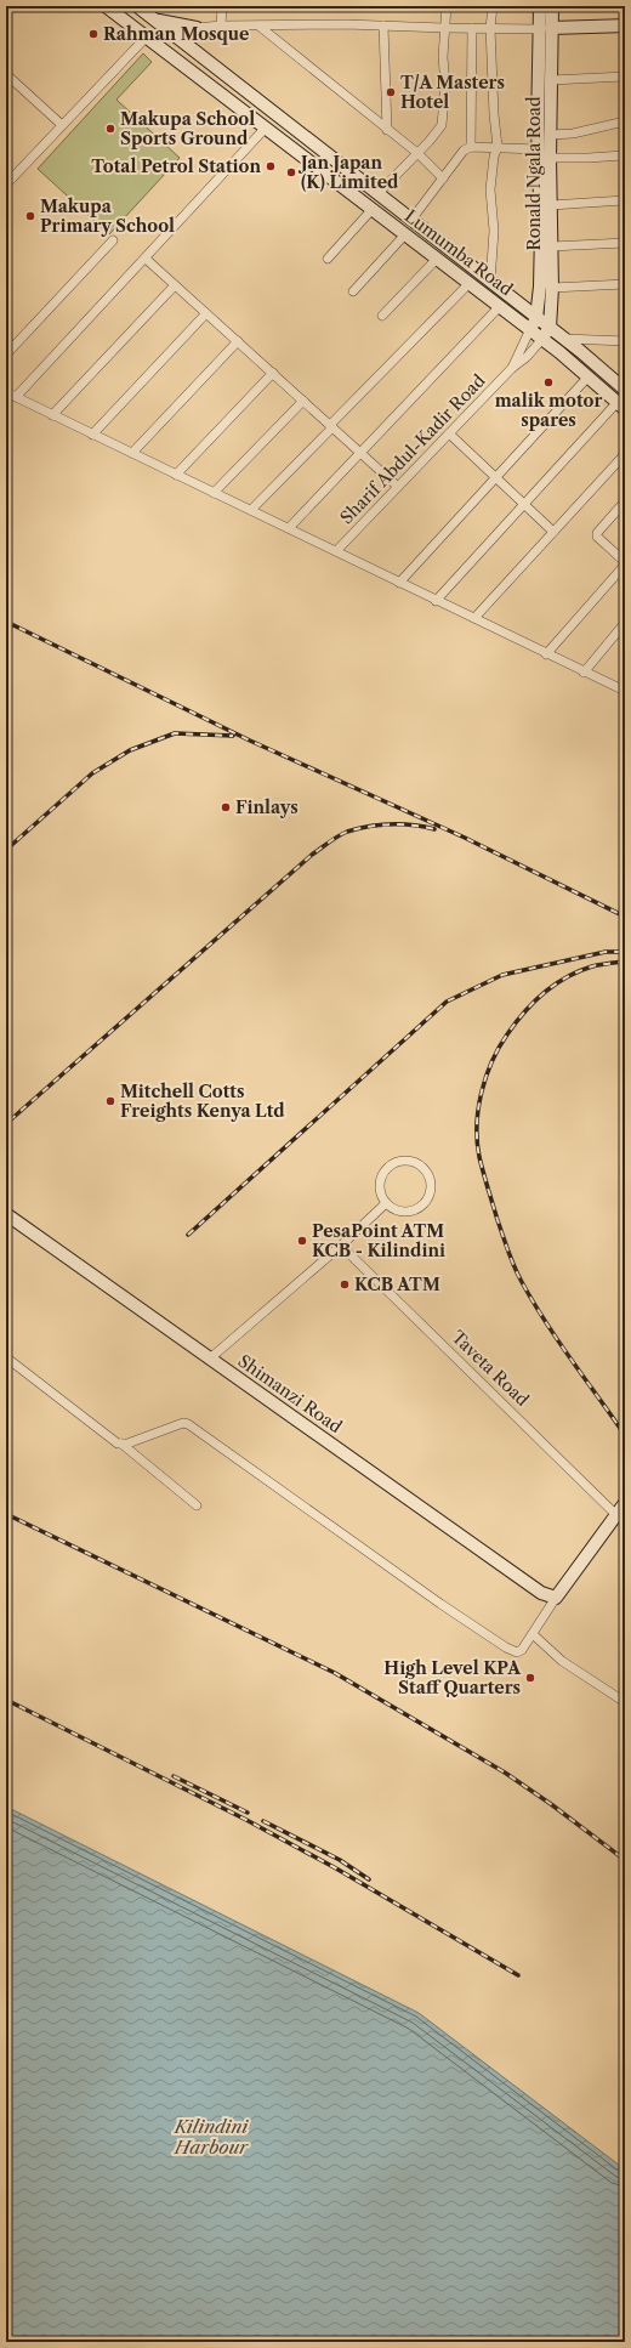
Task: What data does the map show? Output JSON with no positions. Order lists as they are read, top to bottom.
{
  "streets": {
    "main road": ["Ronald Ngala Road", "Lumumba Road", "Shimanzi Road"],
    "street": ["Sharif Abdul-Kadir Road", "Taveta Road"]
  },
  "crossings": [
    ["Ronald Ngala Road", "Lumumba Road"],
    ["Ronald Ngala Road", "Sharif Abdul-Kadir Road"],
    ["Lumumba Road", "Sharif Abdul-Kadir Road"]
  ],
  "water": ["Kilindini Harbour"],
  "places": [
    "Rahman Mosque",
    "T/A Masters Hotel",
    "Makupa School Sports Ground",
    "Total Petrol Station",
    "Jan Japan (K) Limited",
    "Makupa Primary School",
    "malik motor spares",
    "Finlays",
    "Mitchell Cotts Freights Kenya Ltd",
    "PesaPoint ATM KCB - Kilindini",
    "KCB ATM",
    "High Level KPA Staff Quarters"
  ]
}
